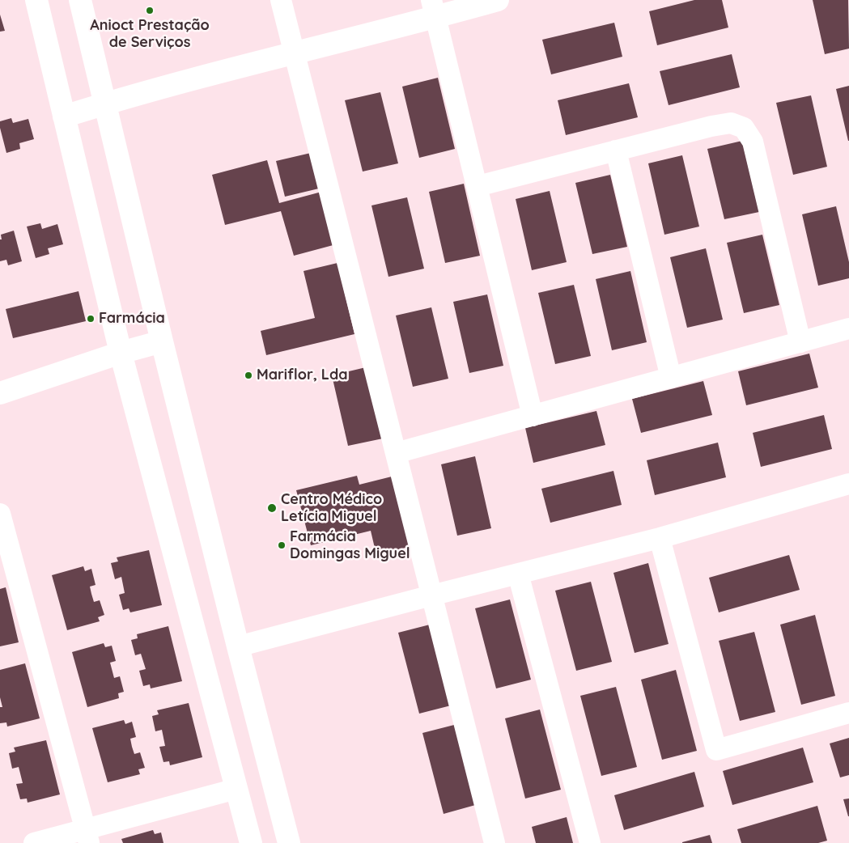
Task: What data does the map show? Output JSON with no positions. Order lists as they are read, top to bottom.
{
  "places": [
    "Anioct Prestação de Serviços",
    "Farmácia",
    "Mariflor, Lda",
    "Centro Médico Letícia Miguel",
    "Farmácia Domingas Miguel"
  ]
}
